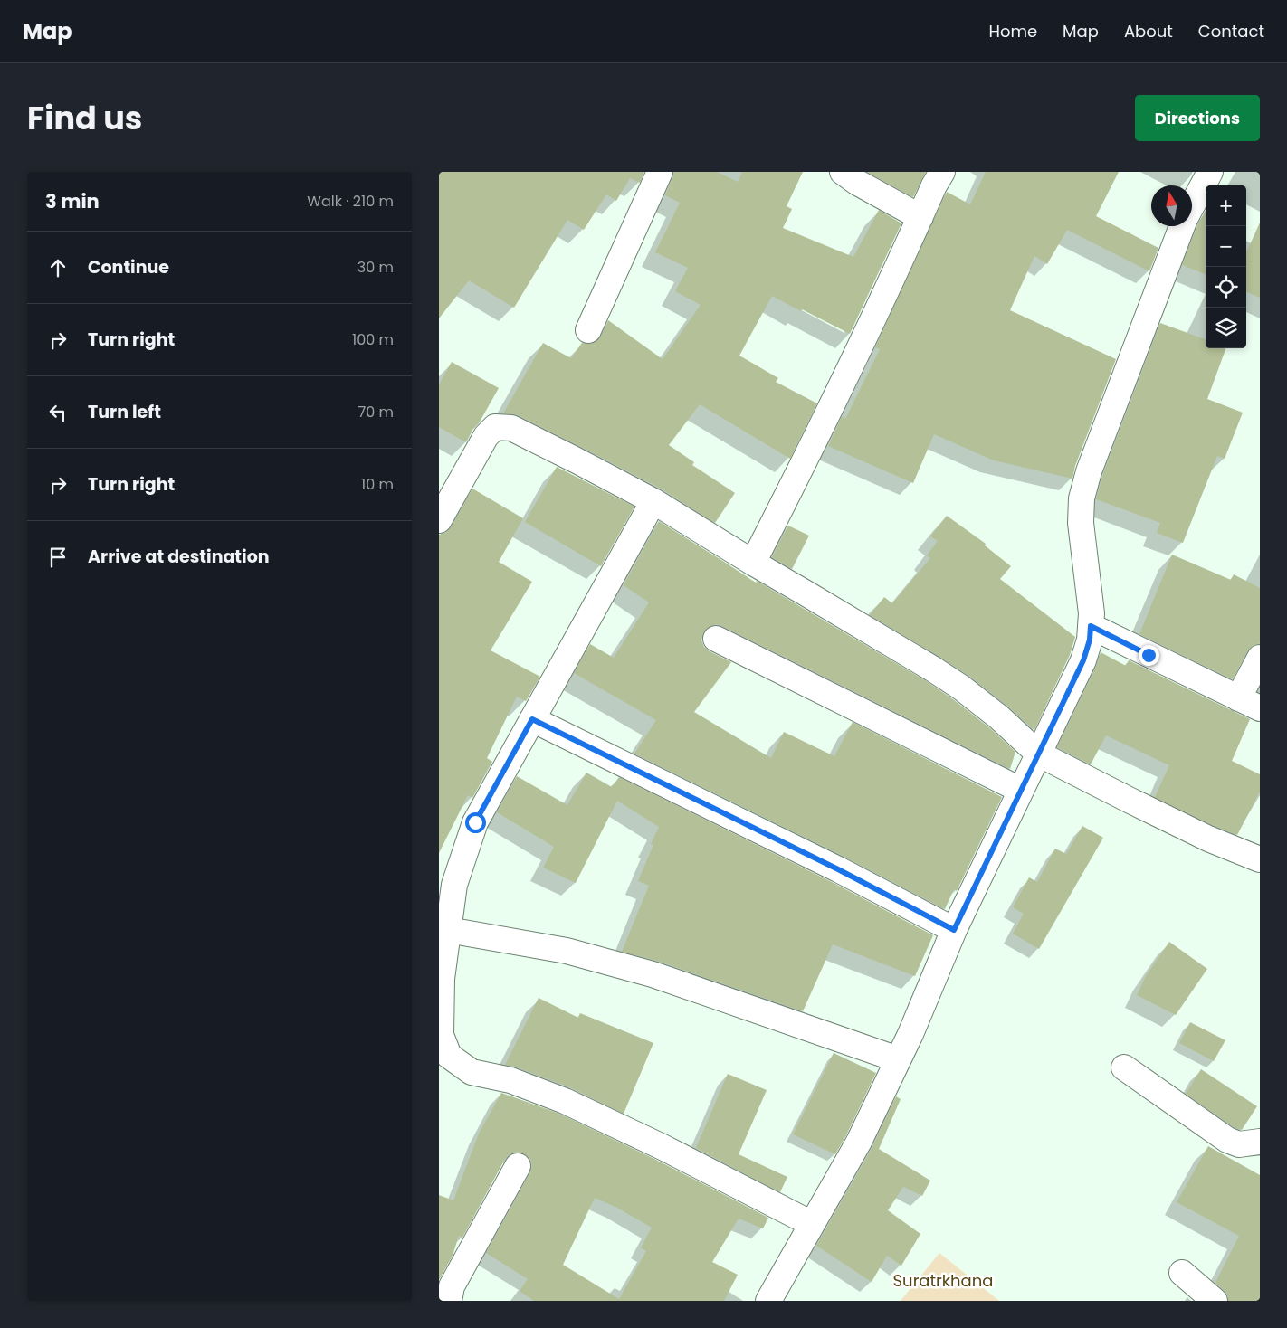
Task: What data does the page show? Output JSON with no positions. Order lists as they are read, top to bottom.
{
  "parks": ["Suratrkhana"],
  "north": "top",
  "page": {
    "header": "Map",
    "nav": [
      "Home",
      "Map",
      "About",
      "Contact"
    ],
    "title": "Find us",
    "buttons": "Directions",
    "heading": ["3 min", "Walk · 210 m"],
    "map_buttons": ["+", "−"],
    "list": [
      ["Continue", "30 m"],
      ["Turn right", "100 m"],
      ["Turn left", "70 m"],
      ["Turn right", "10 m"],
      "Arrive at destination"
    ]
  }
}
